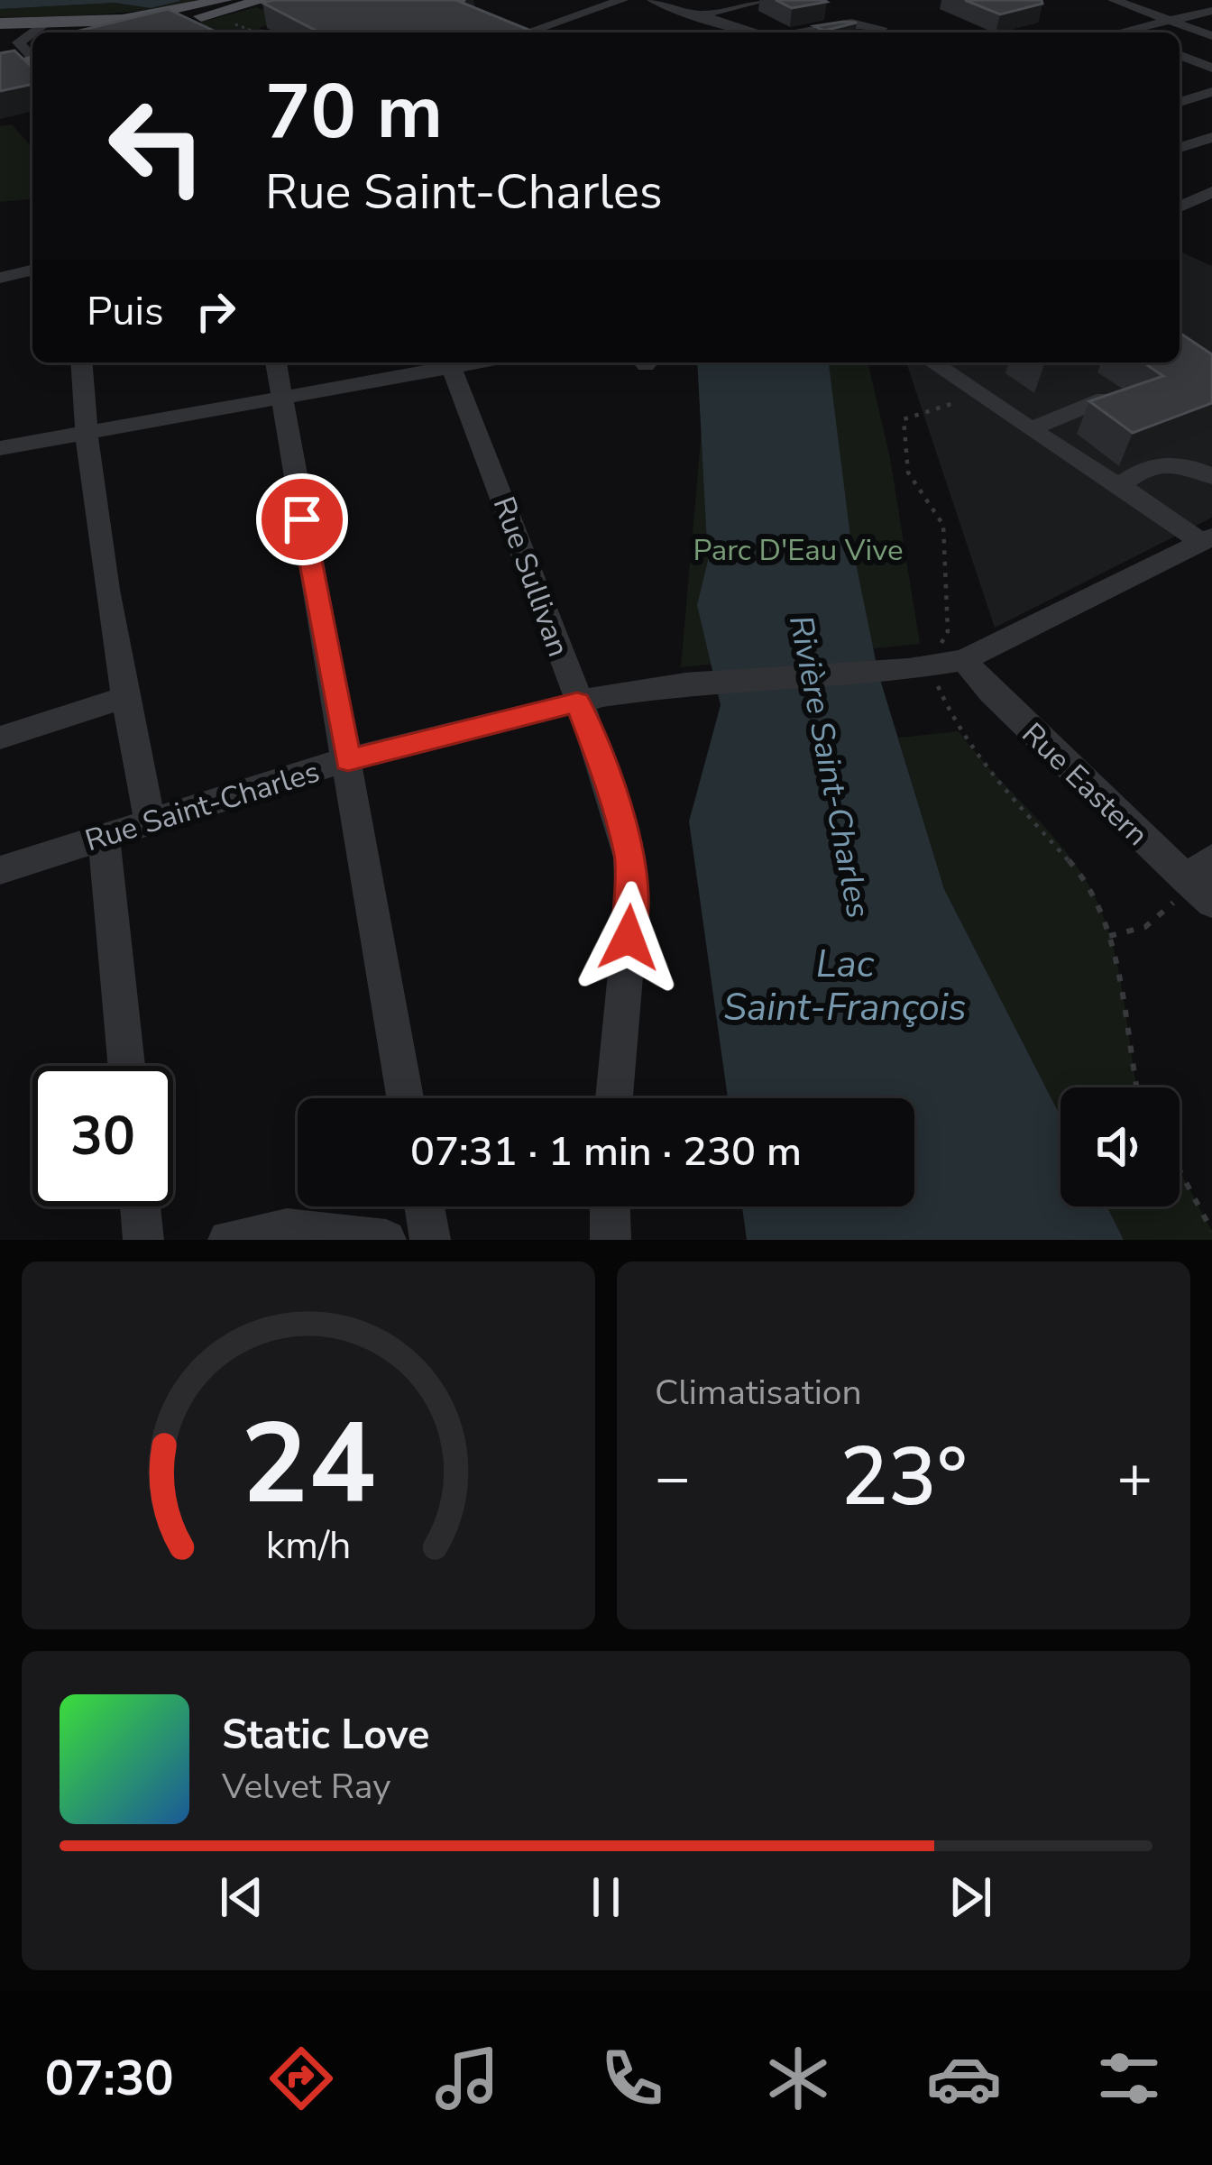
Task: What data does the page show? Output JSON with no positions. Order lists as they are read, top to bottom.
{
  "streets": {
    "street": ["Rue Sullivan", "Rue Eastern", "Rue Saint-Charles"]
  },
  "crossings": [
    ["Rue Sullivan", "Rue Saint-Charles"],
    ["Rue Eastern", "Rue Saint-Charles"]
  ],
  "water": ["Rivière Saint-Charles", "Lac Saint-François"],
  "parks": ["Parc D'Eau Vive"],
  "page": {
    "turn": ["70 m", "Rue Saint-Charles"],
    "then": "Puis",
    "limit": "30",
    "trip": "07:31 · 1 min · 230 m",
    "tile": "Climatisation",
    "heat": ["−", "23°", "+"],
    "song": ["Static Love", "Velvet Ray"],
    "tabs": "07:30",
    "gauge": ["24", "km/h"]
  }
}
